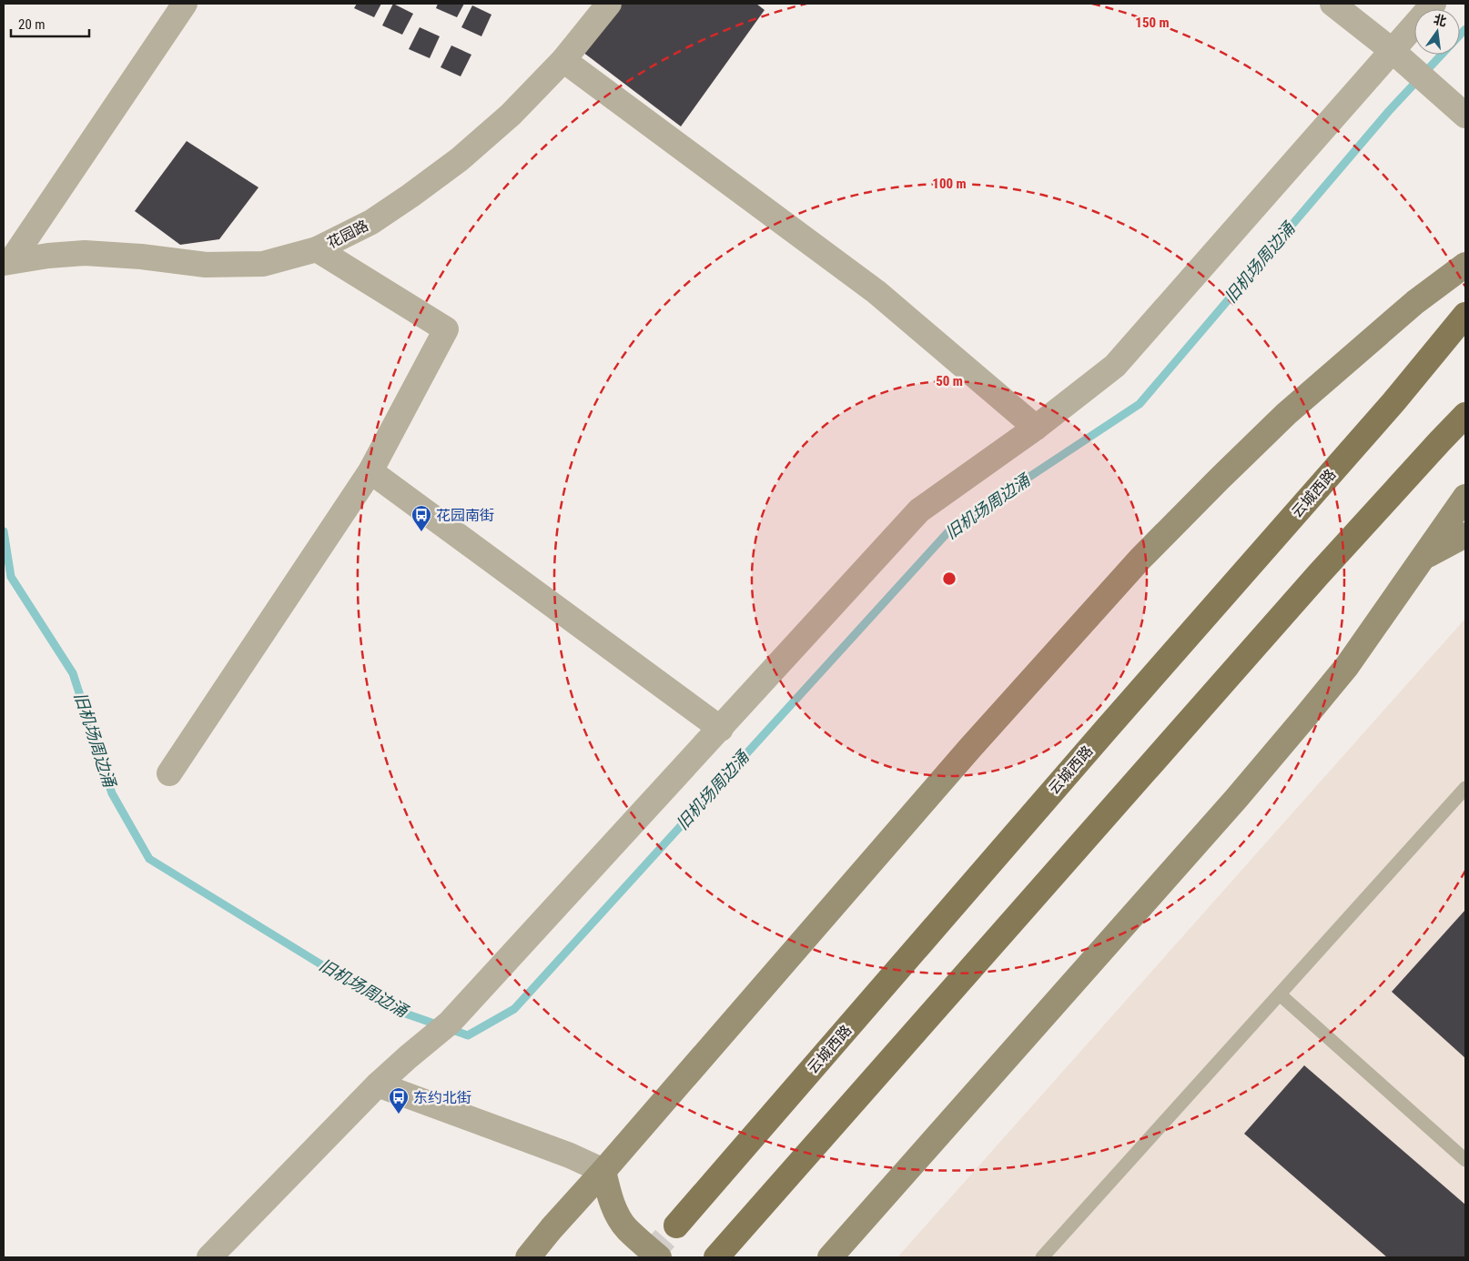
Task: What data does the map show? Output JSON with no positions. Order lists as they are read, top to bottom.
{
  "streets": {
    "main road": ["云城西路"],
    "street": ["花园路"]
  },
  "water": ["旧机场周边涌"],
  "places": {
    "bus stop": ["花园南街", "东约北街"]
  },
  "scale_bar": "20 m",
  "north": "top",
  "rings": ["150 m", "100 m", "50 m"]
}
